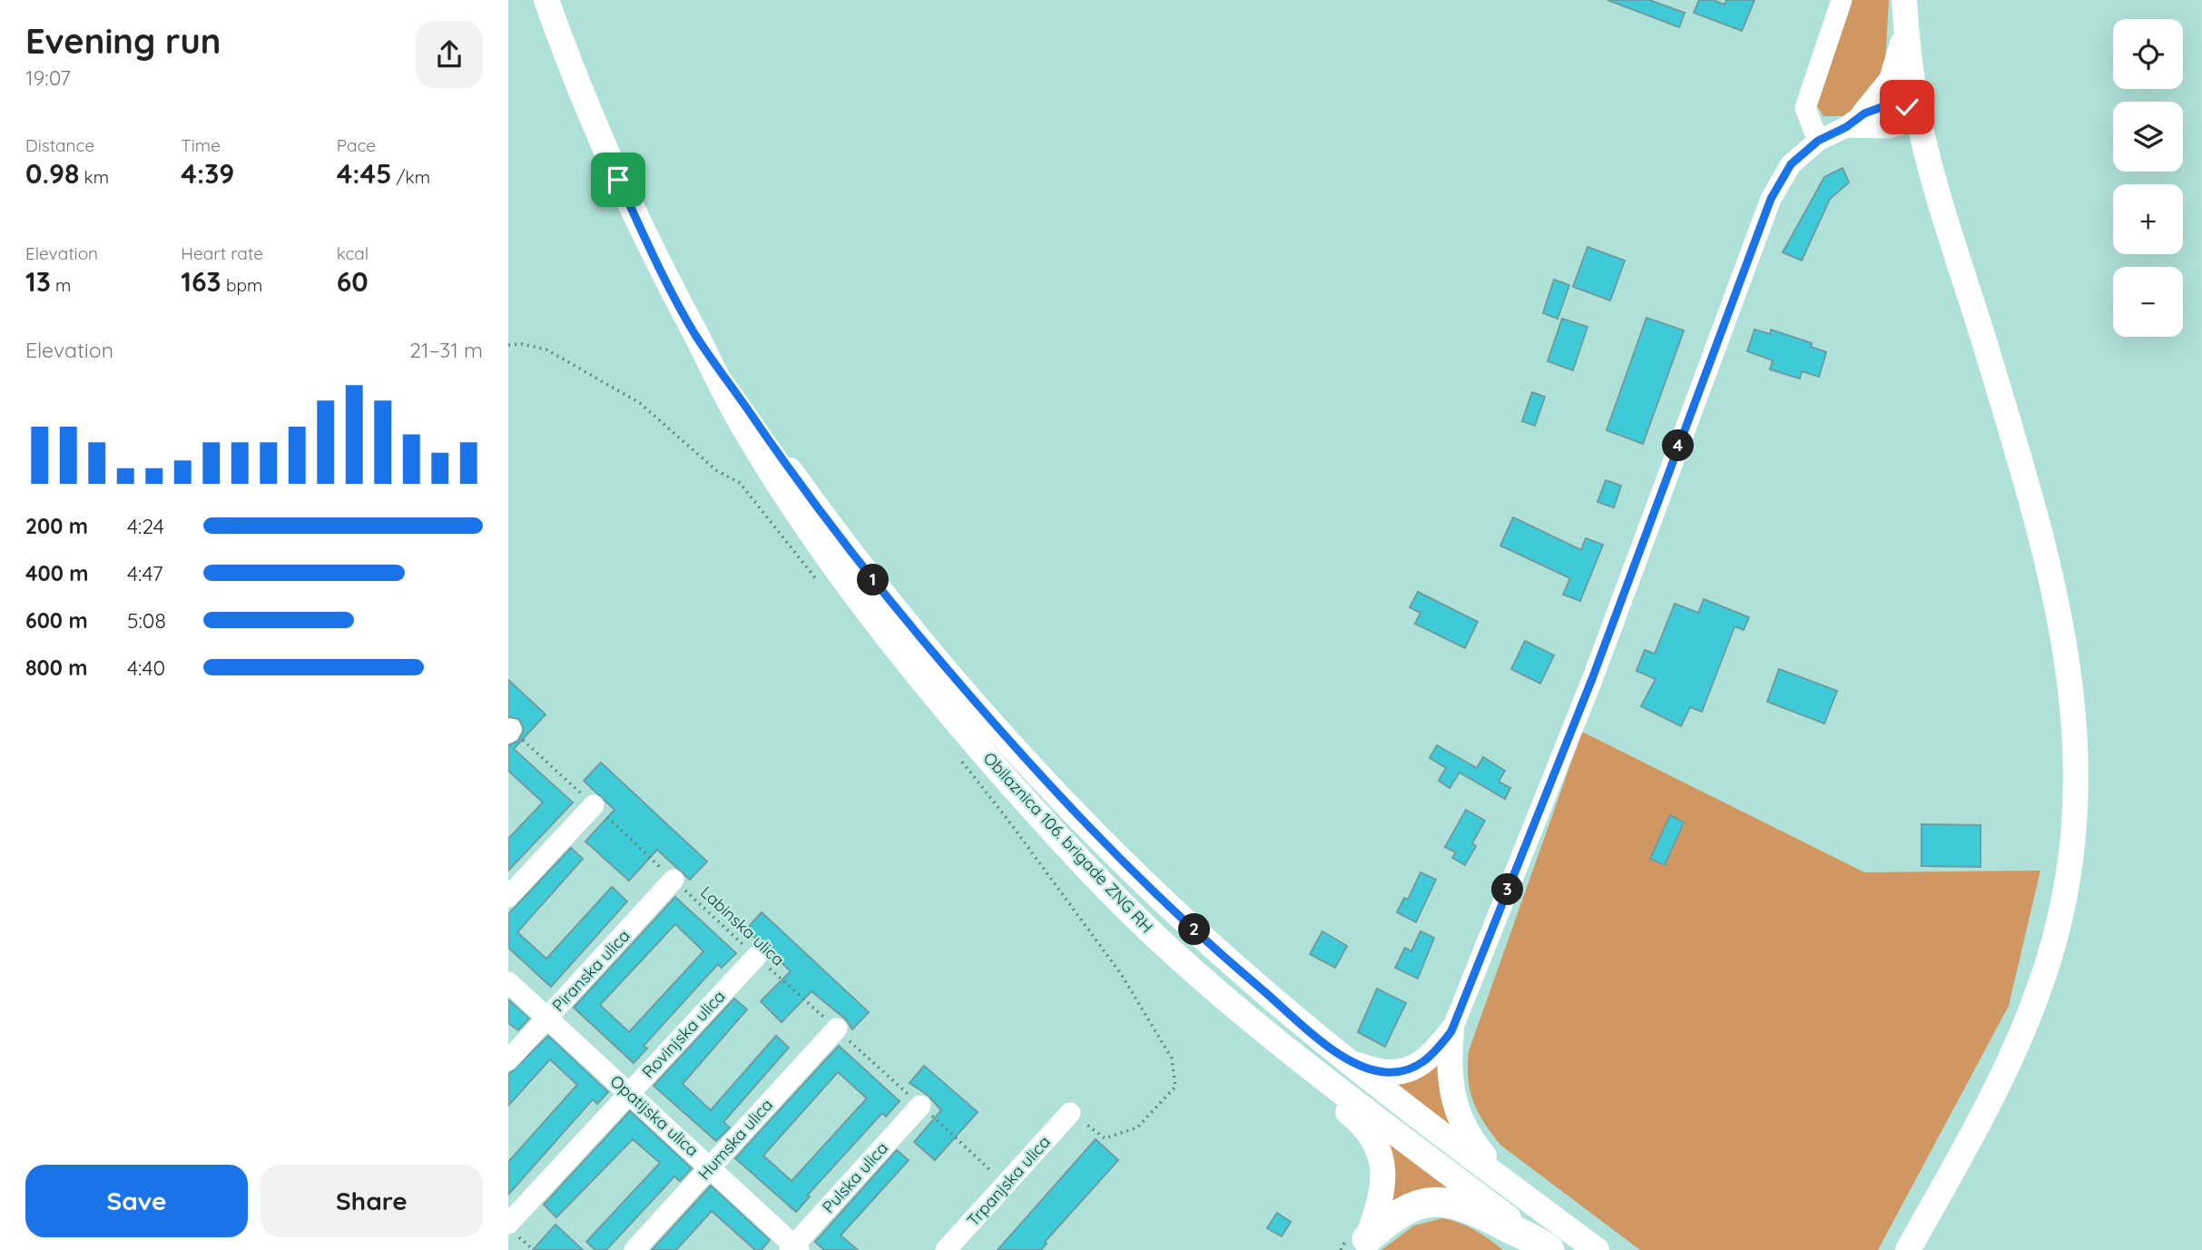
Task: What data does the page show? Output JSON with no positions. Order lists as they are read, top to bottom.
{
  "streets": {
    "main road": ["Obilaznica 106. brigade ZNG RH"],
    "street": [
      "Piranska ulica",
      "Rovinjska ulica",
      "Opatijska ulica",
      "Humska ulica",
      "Pulska ulica",
      "Trpanjska ulica"
    ],
    "path": ["Labinska ulica"]
  },
  "crossings": [
    ["Labinska ulica", "Piranska ulica"],
    ["Labinska ulica", "Rovinjska ulica"],
    ["Labinska ulica", "Humska ulica"],
    ["Labinska ulica", "Pulska ulica"],
    ["Labinska ulica", "Trpanjska ulica"],
    ["Piranska ulica", "Opatijska ulica"],
    ["Rovinjska ulica", "Opatijska ulica"],
    ["Opatijska ulica", "Humska ulica"],
    ["Opatijska ulica", "Pulska ulica"]
  ],
  "page": {
    "heading": ["Evening run", "19:07"],
    "map_buttons": ["+", "−"],
    "stats": [
      ["Distance", "0.98 km"],
      ["Time", "4:39"],
      ["Pace", "4:45 /km"],
      ["Elevation", "13 m"],
      ["Heart rate", "163 bpm"],
      ["kcal", "60"]
    ],
    "chart": ["Elevation", "21–31 m"],
    "pins": [
      "4",
      "1",
      "3",
      "2"
    ],
    "list": [
      {
        "name": "200 m",
        "note": "4:24"
      },
      {
        "name": "400 m",
        "note": "4:47"
      },
      {
        "name": "600 m",
        "note": "5:08"
      },
      {
        "name": "800 m",
        "note": "4:40"
      }
    ],
    "buttons": ["Save", "Share"]
  }
}
